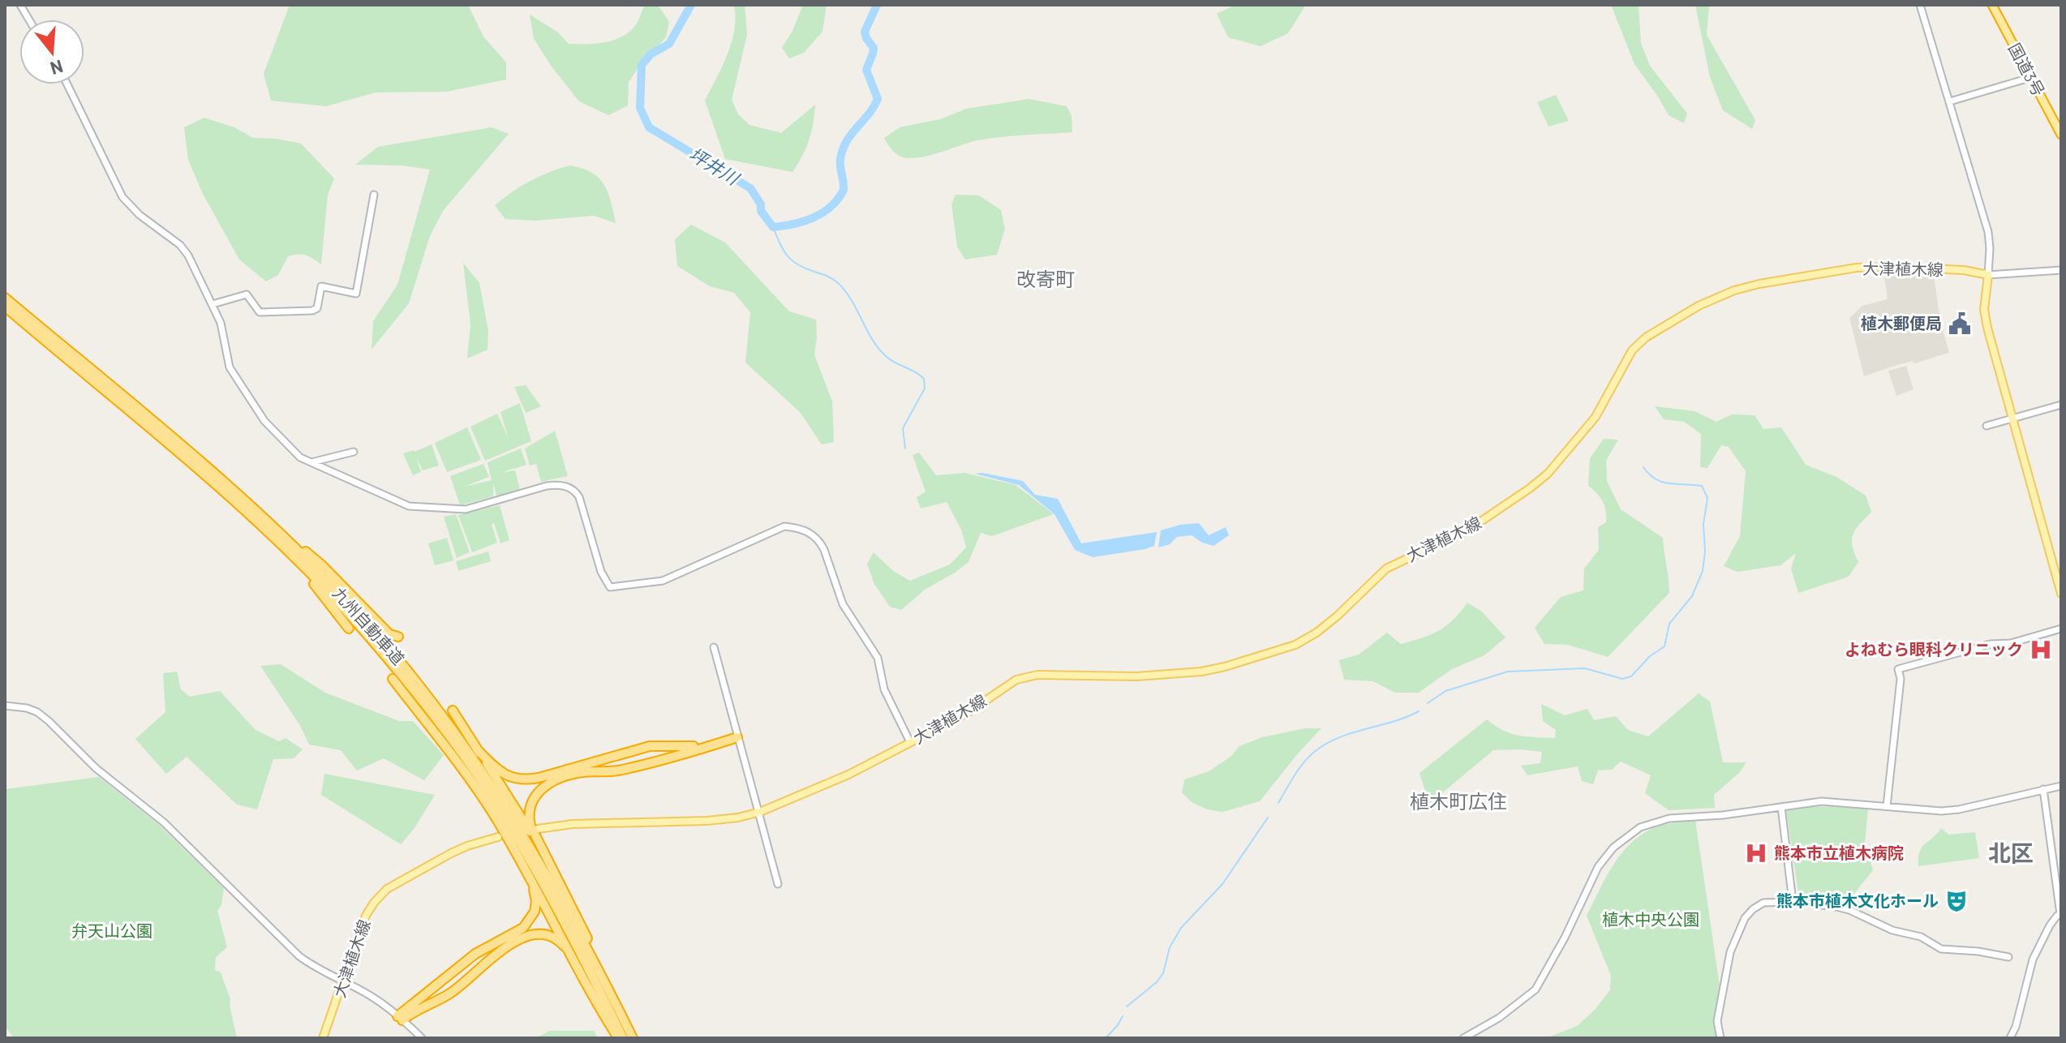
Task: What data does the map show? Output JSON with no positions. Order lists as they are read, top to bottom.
{
  "streets": {
    "highway": ["国道3号", "九州自動車道"],
    "main road": ["大津植木線"]
  },
  "districts": ["改寄町", "植木町広住", "北区"],
  "water": ["坪井川"],
  "parks": ["植木中央公園", "弁天山公園"],
  "places": {
    "public building": ["植木郵便局"],
    "hospital": ["よねむら眼科クリニック", "熊本市立植木病院"],
    "theatre": ["熊本市植木文化ホール"]
  },
  "north": "bottom"
}
